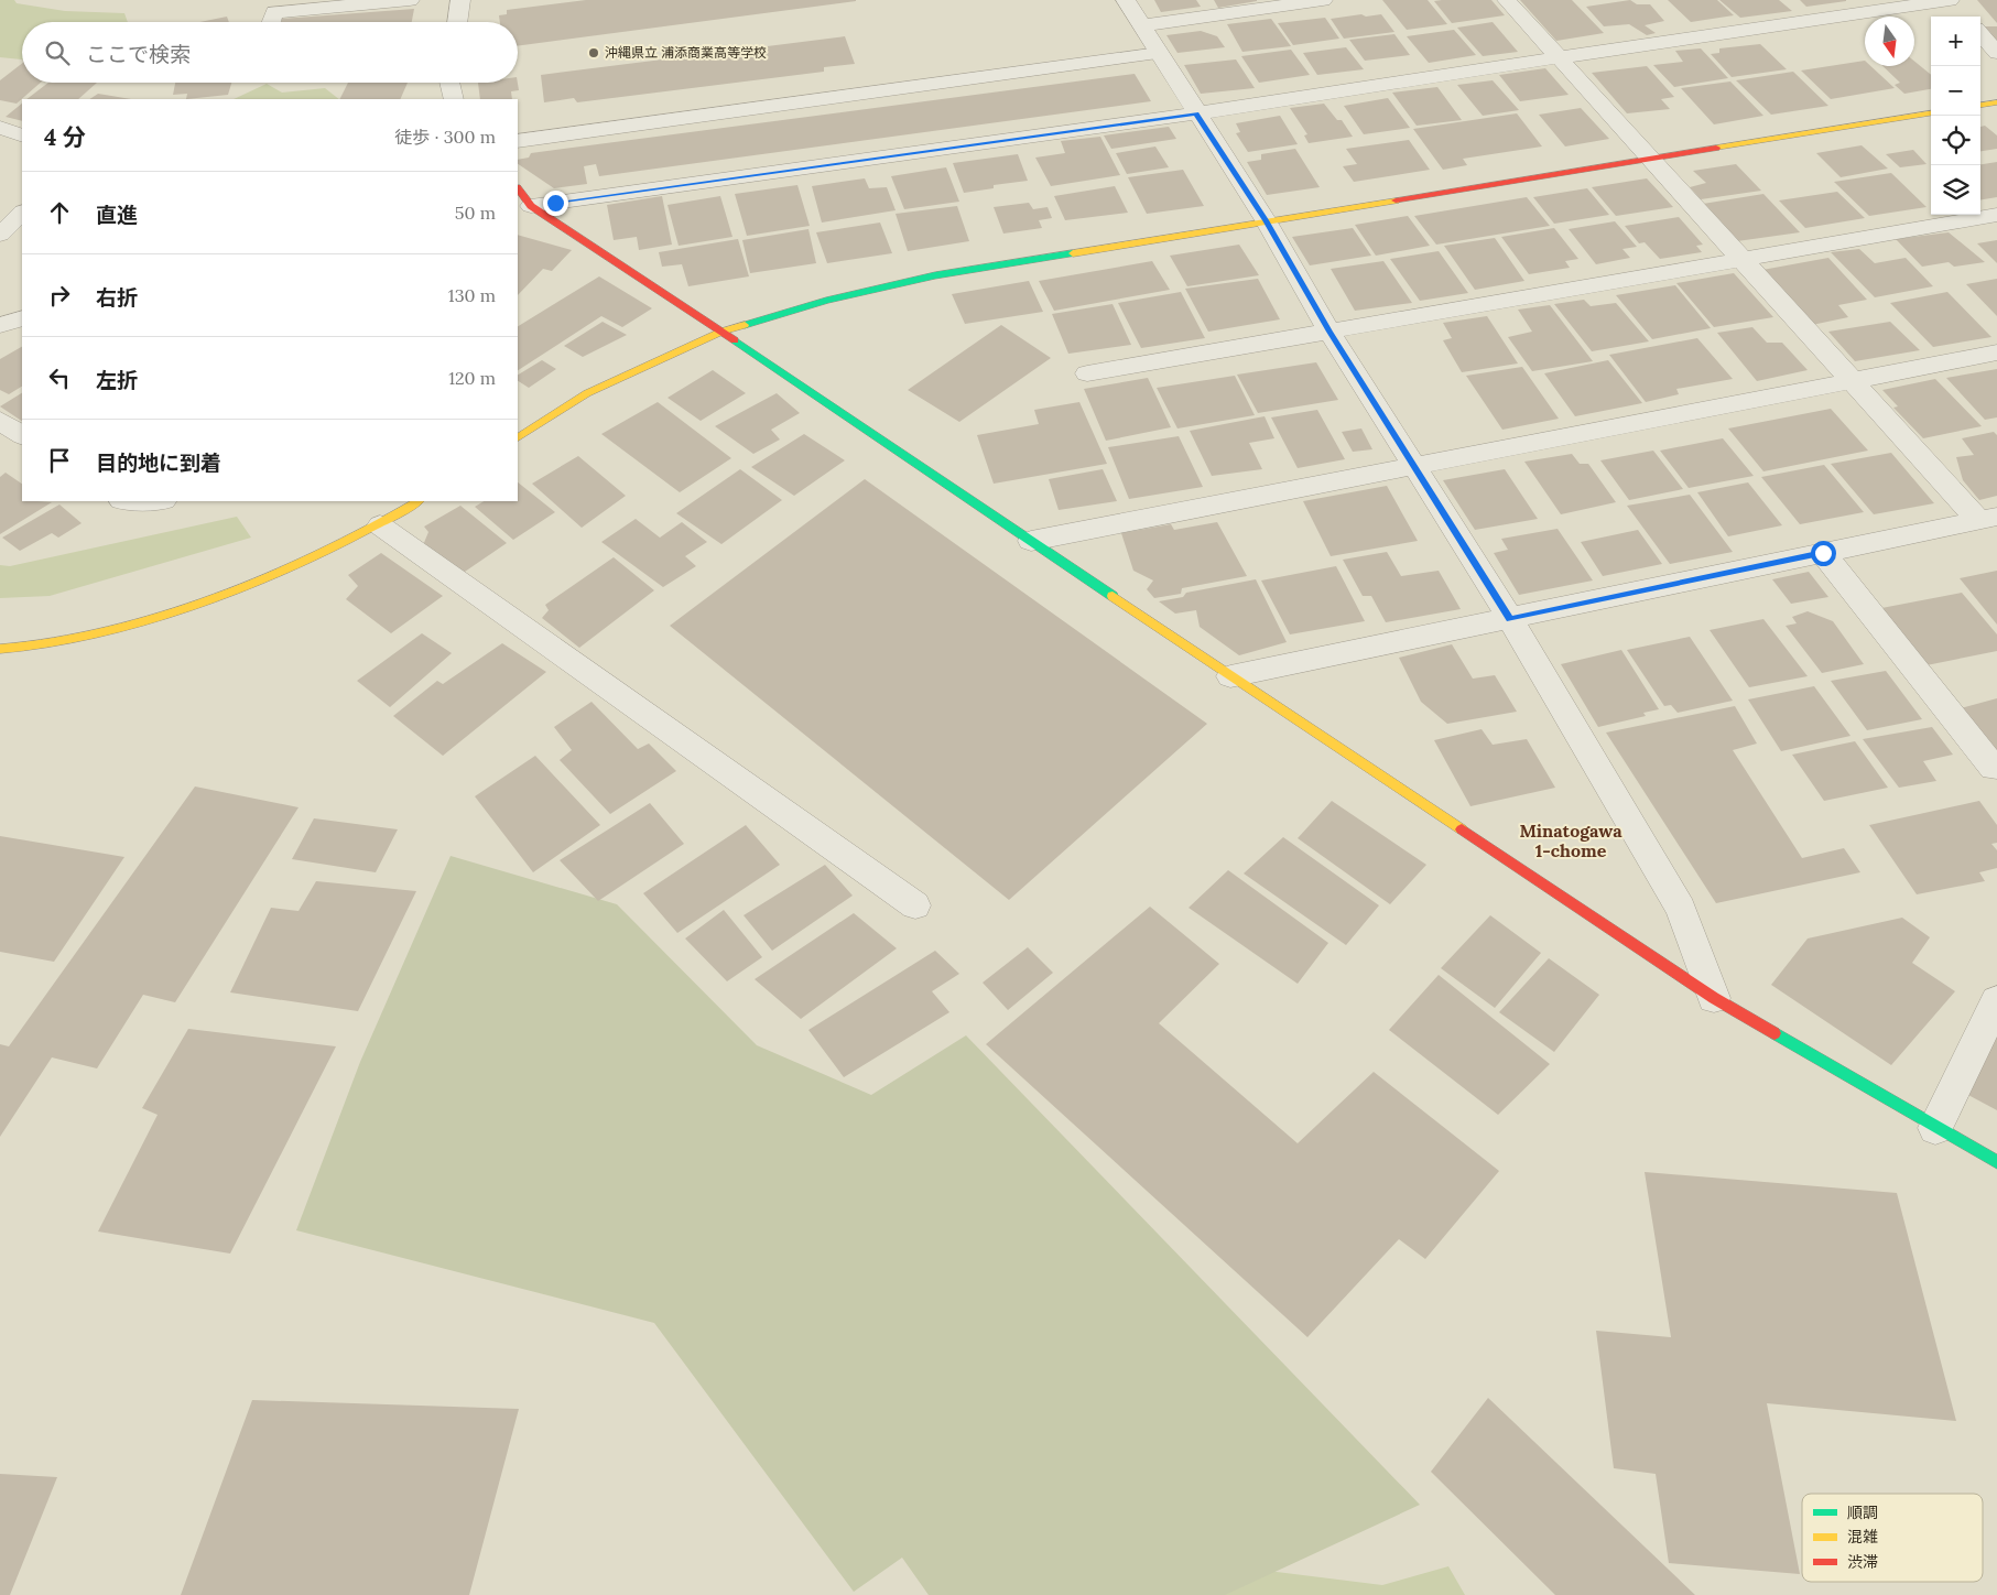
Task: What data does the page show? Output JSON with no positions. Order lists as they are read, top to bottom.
{
  "districts": ["Minatogawa 1-chome"],
  "places": ["沖縄県立 浦添商業高等学校"],
  "legend": ["順調", "混雑", "渋滞"],
  "north": "bottom",
  "page": {
    "map_buttons": ["+", "−"],
    "search": "ここで検索",
    "heading": ["4 分", "徒歩 · 300 m"],
    "list": [
      ["直進", "50 m"],
      ["右折", "130 m"],
      ["左折", "120 m"],
      "目的地に到着"
    ]
  }
}
